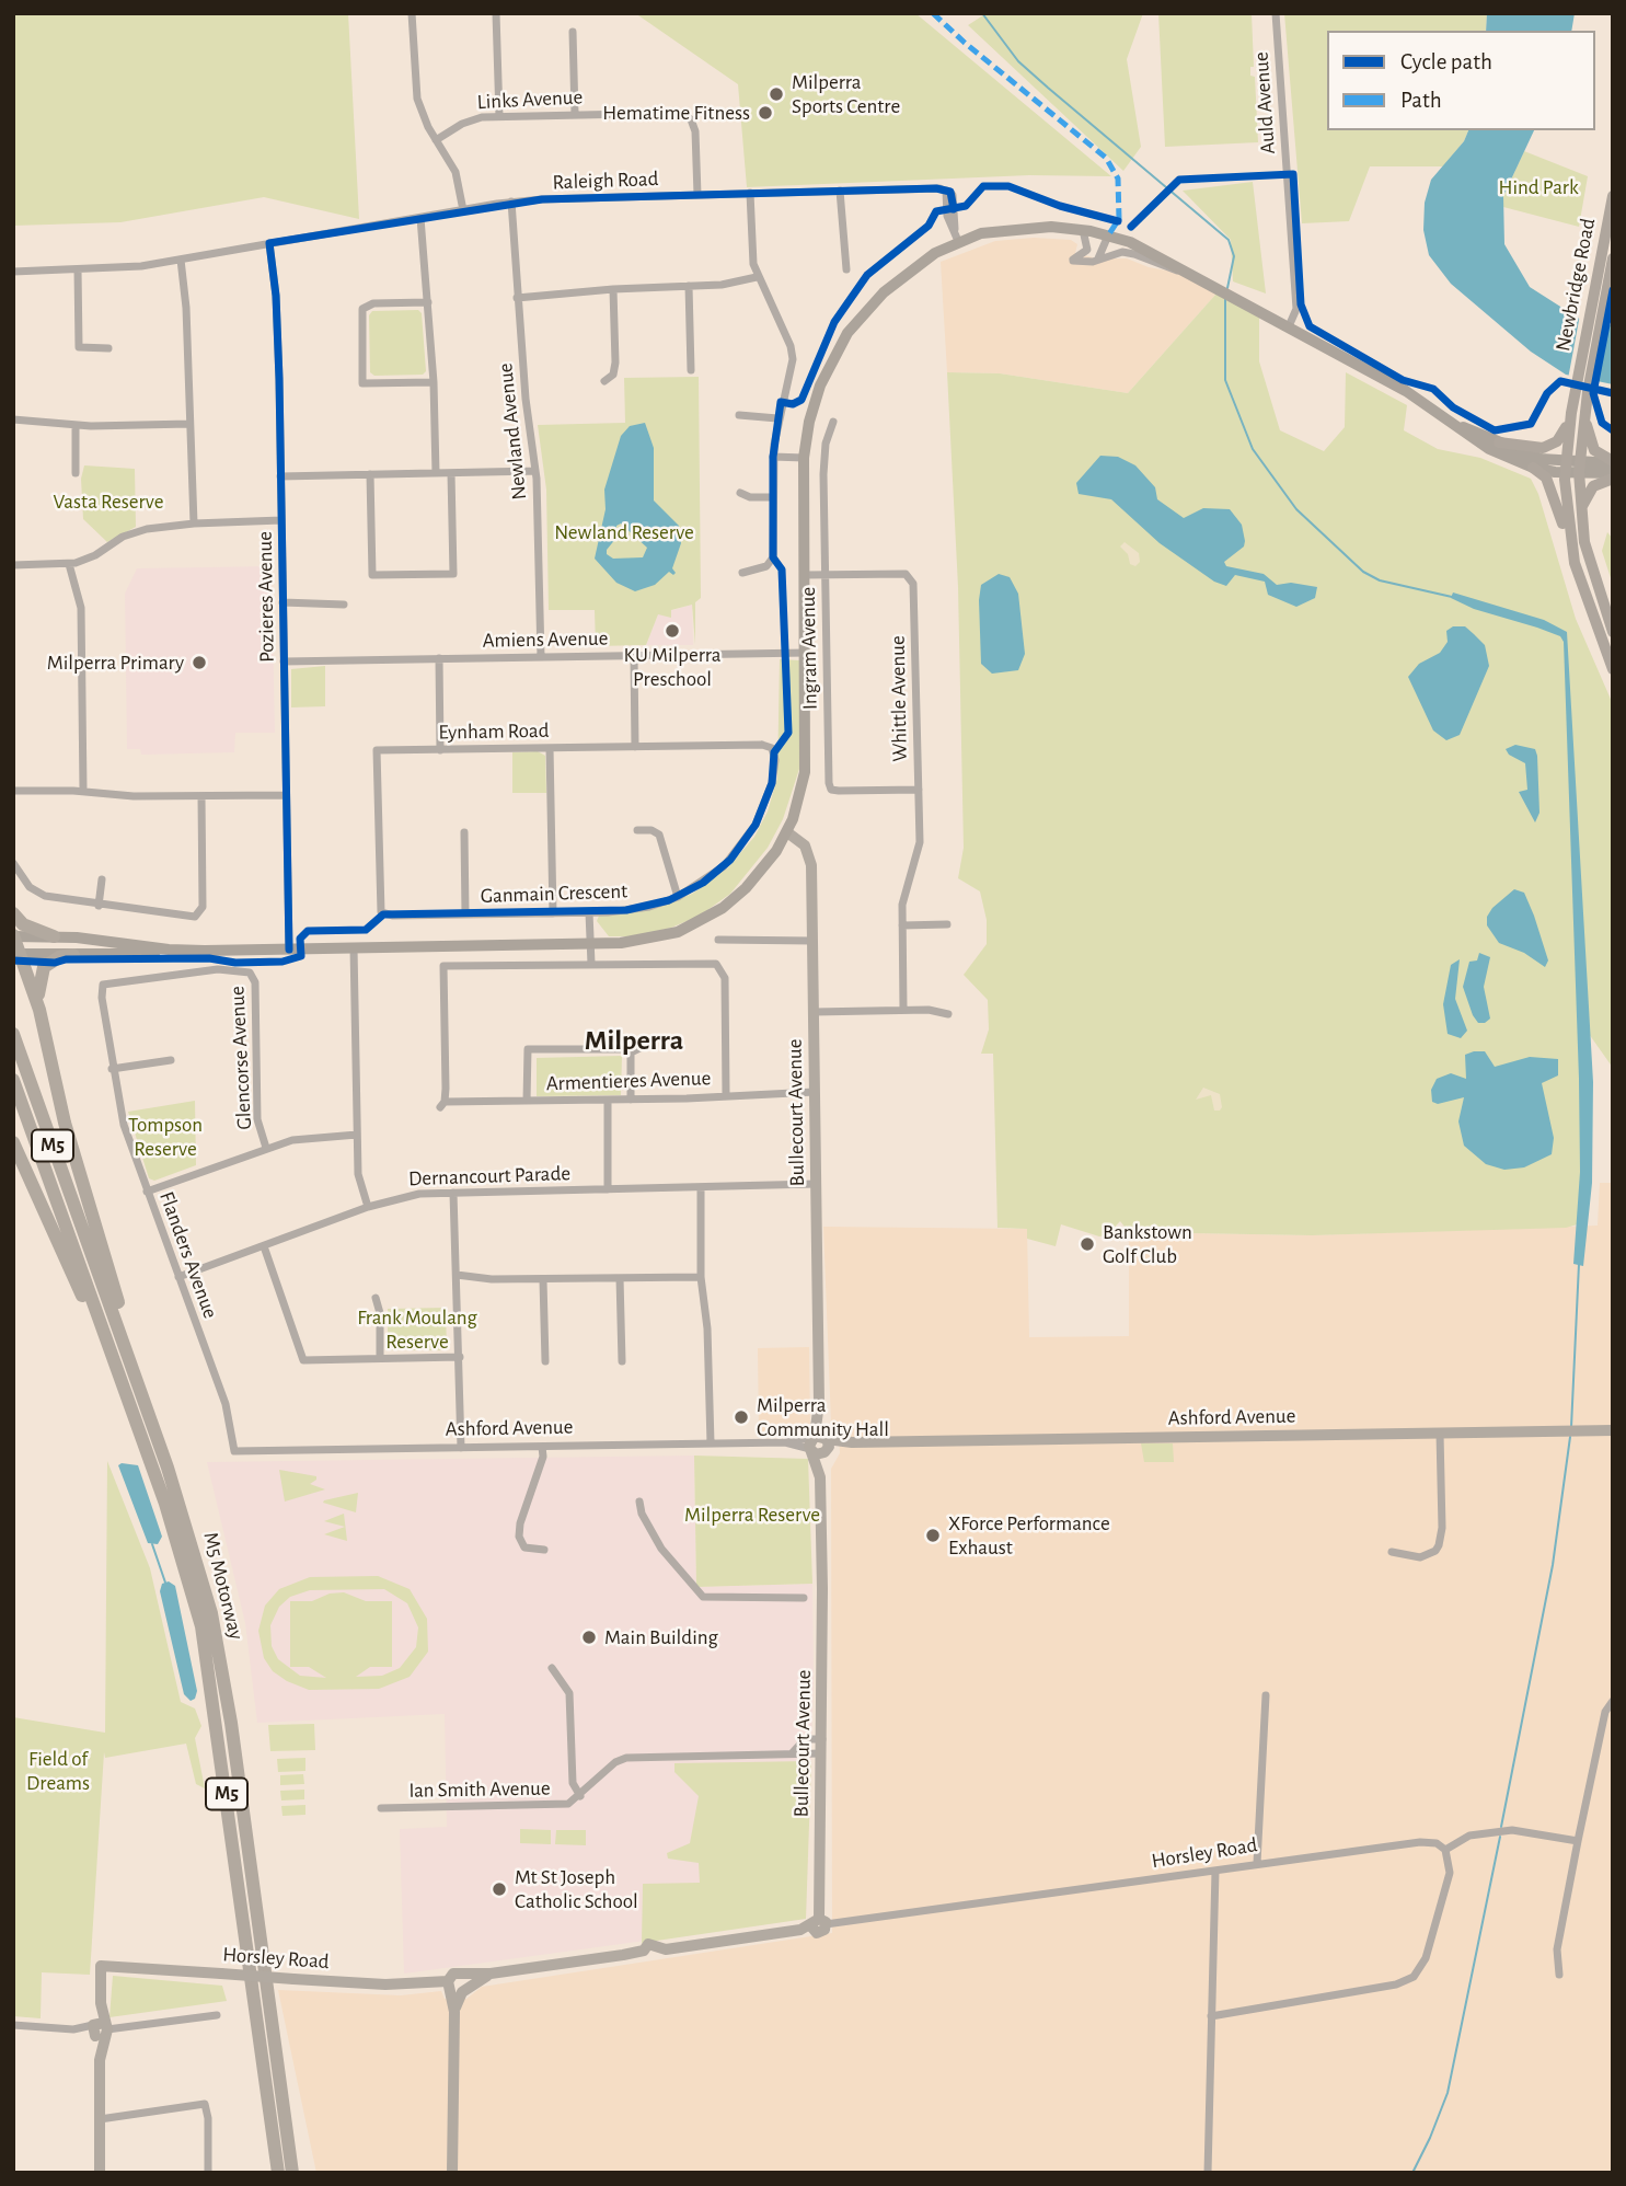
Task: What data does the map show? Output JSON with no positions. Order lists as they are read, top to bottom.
{
  "streets": {
    "highway": ["Newbridge Road", "M5", "M5 Motorway"],
    "main road": ["Bullecourt Avenue", "Ashford Avenue", "Horsley Road"],
    "street": [
      "Links Avenue",
      "Auld Avenue",
      "Raleigh Road",
      "Newland Avenue",
      "Pozieres Avenue",
      "Amiens Avenue",
      "Ingram Avenue",
      "Whittle Avenue",
      "Eynham Road",
      "Ganmain Crescent",
      "Glencorse Avenue",
      "Armentieres Avenue",
      "Dernancourt Parade",
      "Flanders Avenue",
      "Ian Smith Avenue"
    ]
  },
  "crossings": [
    ["Links Avenue", "Raleigh Road"],
    ["Raleigh Road", "Newland Avenue"],
    ["Raleigh Road", "Pozieres Avenue"],
    ["Newland Avenue", "Amiens Avenue"],
    ["Pozieres Avenue", "Amiens Avenue"],
    ["Ingram Avenue", "Whittle Avenue"],
    ["Eynham Road", "Ganmain Crescent"],
    ["Ganmain Crescent", "Armentieres Avenue"],
    ["Glencorse Avenue", "Flanders Avenue"],
    ["Armentieres Avenue", "Bullecourt Avenue"],
    ["Bullecourt Avenue", "Dernancourt Parade"],
    ["Bullecourt Avenue", "Ashford Avenue"],
    ["Bullecourt Avenue", "Ian Smith Avenue"],
    ["Bullecourt Avenue", "Horsley Road"],
    ["Dernancourt Parade", "Flanders Avenue"],
    ["Flanders Avenue", "Ashford Avenue"]
  ],
  "districts": ["Milperra"],
  "parks": [
    "Hind Park",
    "Vasta Reserve",
    "Newland Reserve",
    "Tompson Reserve",
    "Frank Moulang Reserve",
    "Milperra Reserve",
    "Field of Dreams"
  ],
  "places": [
    "Milperra Sports Centre",
    "Hematime Fitness",
    "KU Milperra Preschool",
    "Milperra Primary",
    "Bankstown Golf Club",
    "Milperra Community Hall",
    "XForce Performance Exhaust",
    "Main Building",
    "Mt St Joseph Catholic School"
  ],
  "legend": ["Cycle path", "Path"]
}
